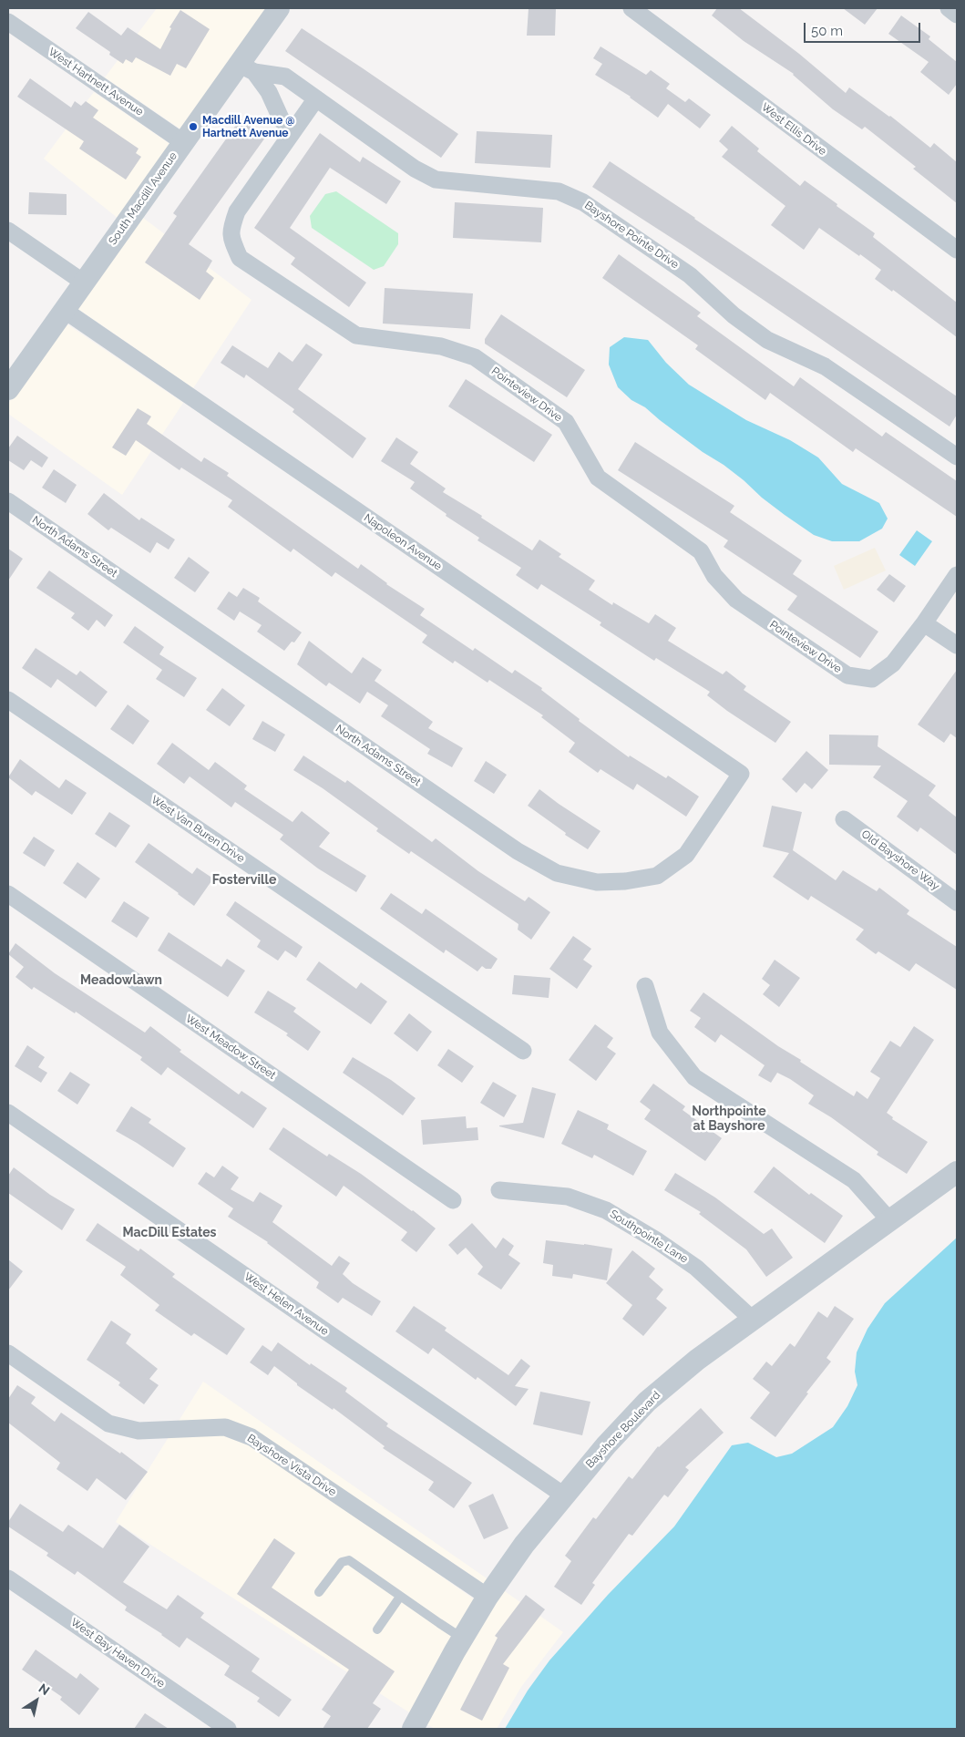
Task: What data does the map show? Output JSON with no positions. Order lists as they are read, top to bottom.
{
  "streets": {
    "street": [
      "West Hartnett Avenue",
      "West Ellis Drive",
      "South Macdill Avenue",
      "Bayshore Pointe Drive",
      "Pointeview Drive",
      "Napoleon Avenue",
      "North Adams Street",
      "West Van Buren Drive",
      "Old Bayshore Way",
      "West Meadow Street",
      "Southpointe Lane",
      "West Helen Avenue",
      "Bayshore Boulevard",
      "Bayshore Vista Drive",
      "West Bay Haven Drive"
    ]
  },
  "crossings": [
    ["West Hartnett Avenue", "South Macdill Avenue"],
    ["South Macdill Avenue", "Bayshore Pointe Drive"],
    ["South Macdill Avenue", "Napoleon Avenue"],
    ["Bayshore Pointe Drive", "Pointeview Drive"],
    ["Napoleon Avenue", "North Adams Street"],
    ["Southpointe Lane", "Bayshore Boulevard"],
    ["West Helen Avenue", "Bayshore Boulevard"],
    ["Bayshore Boulevard", "Bayshore Vista Drive"]
  ],
  "districts": [
    "Fosterville",
    "Meadowlawn",
    "Northpointe at Bayshore",
    "MacDill Estates"
  ],
  "places": ["Macdill Avenue @ Hartnett Avenue"],
  "scale_bar": "50 m",
  "north": "top right"
}
